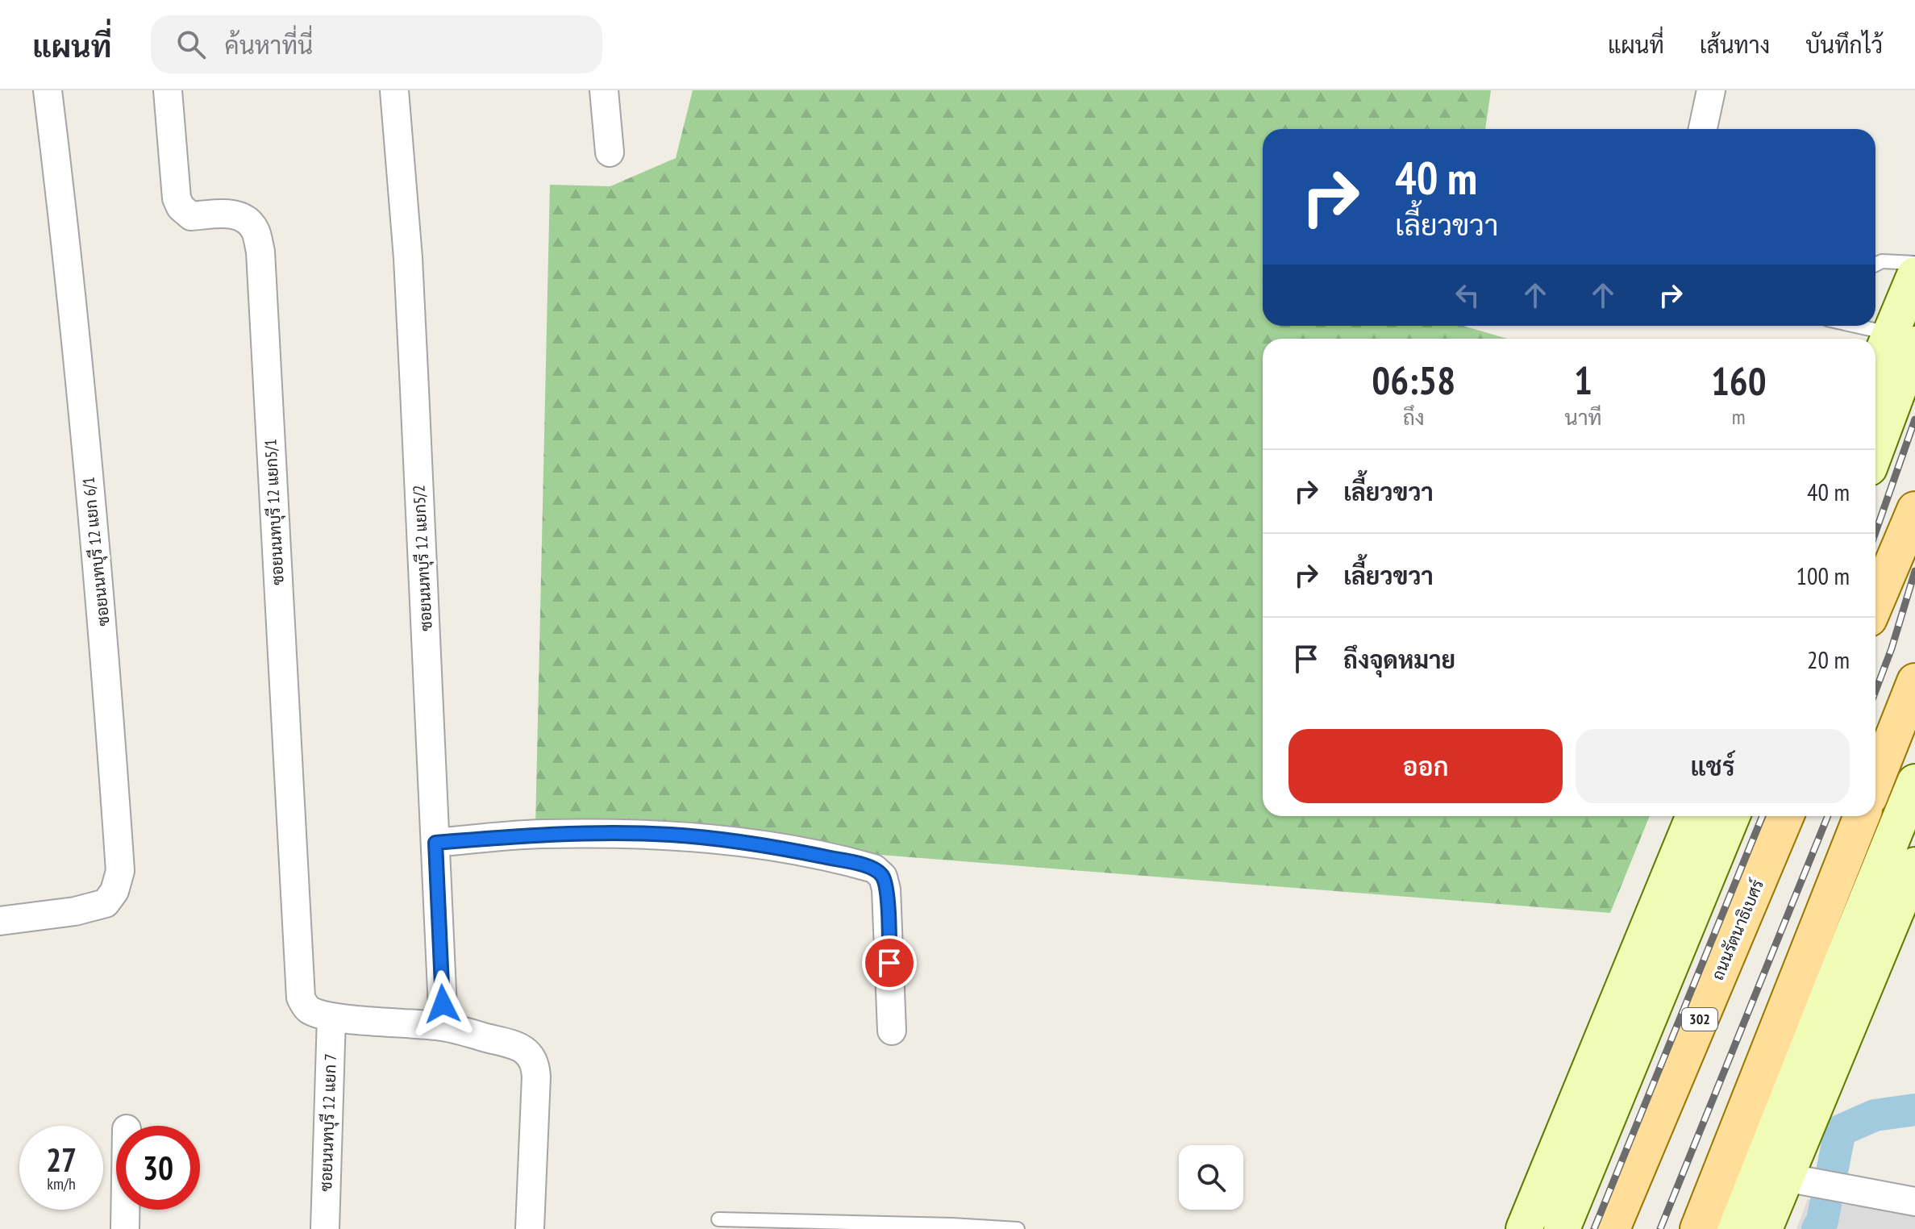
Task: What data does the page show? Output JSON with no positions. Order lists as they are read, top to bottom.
{
  "streets": {
    "main road": ["ถนนรัตนาธิเบศร์", "302"],
    "street": [
      "ซอยนนทบุรี 12 แยก5/1",
      "ซอยนนทบุรี 12 แยก 6/1",
      "ซอยนนทบุรี 12 แยก5/2",
      "ซอยนนทบุรี 12 แยก 7"
    ]
  },
  "crossings": [
    ["ซอยนนทบุรี 12 แยก5/1", "ซอยนนทบุรี 12 แยก 7"]
  ],
  "page": {
    "header": "แผนที่",
    "search": "ค้นหาที่นี่",
    "nav": ["แผนที่", "เส้นทาง", "บันทึกไว้"],
    "turn": ["40 m", "เลี้ยวขวา"],
    "eta": [
      "06:58",
      "ถึง",
      "1",
      "นาที",
      "160",
      "m"
    ],
    "list": [
      {
        "name": "เลี้ยวขวา",
        "value": "40 m"
      },
      {
        "name": "เลี้ยวขวา",
        "value": "100 m"
      },
      {
        "name": "ถึงจุดหมาย",
        "value": "20 m"
      }
    ],
    "buttons": ["ออก", "แชร์"],
    "speed": "27 km/h",
    "limit": "30"
  }
}
